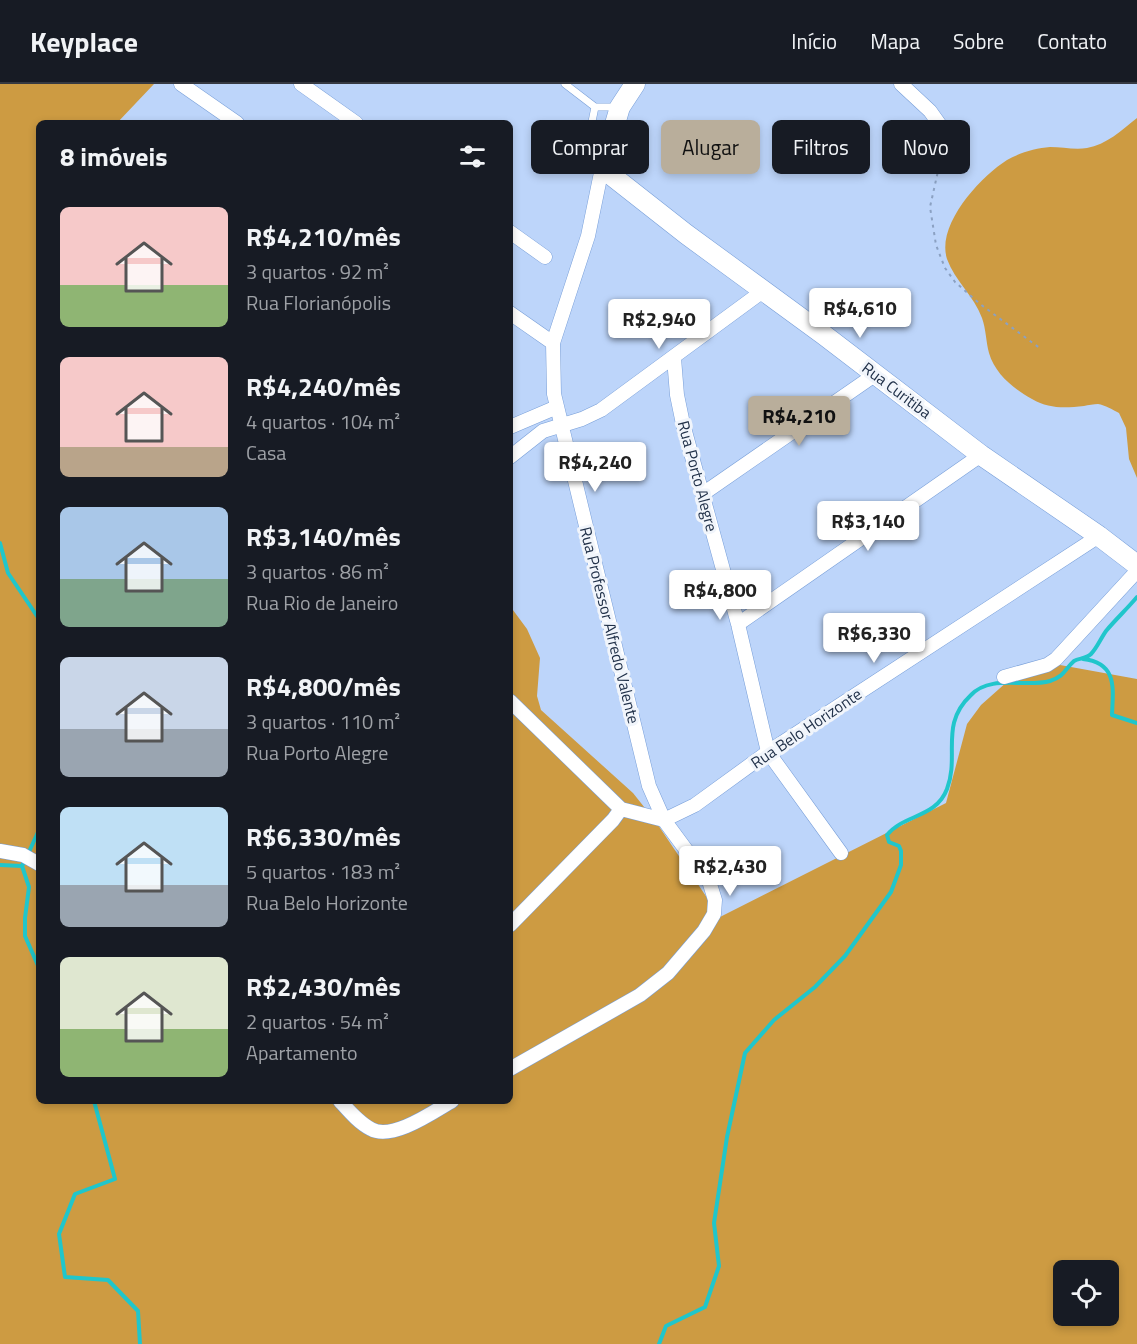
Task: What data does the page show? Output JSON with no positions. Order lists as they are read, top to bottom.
{
  "streets": {
    "street": [
      "Rua Curitiba",
      "Rua Porto Alegre",
      "Rua Professor Alfredo Valente",
      "Rua Belo Horizonte"
    ]
  },
  "crossings": [
    ["Rua Curitiba", "Rua Belo Horizonte"],
    ["Rua Porto Alegre", "Rua Belo Horizonte"],
    ["Rua Professor Alfredo Valente", "Rua Belo Horizonte"]
  ],
  "page": {
    "header": "Keyplace",
    "nav": [
      "Início",
      "Mapa",
      "Sobre",
      "Contato"
    ],
    "chip": [
      "Comprar",
      "Alugar",
      "Filtros",
      "Novo"
    ],
    "heading": "8 imóveis",
    "list": [
      {
        "name": "R$4,210/mês",
        "note": "3 quartos · 92 m² · Rua Florianópolis"
      },
      {
        "name": "R$4,240/mês",
        "note": "4 quartos · 104 m² · Casa"
      },
      {
        "name": "R$3,140/mês",
        "note": "3 quartos · 86 m² · Rua Rio de Janeiro"
      },
      {
        "name": "R$4,800/mês",
        "note": "3 quartos · 110 m² · Rua Porto Alegre"
      },
      {
        "name": "R$6,330/mês",
        "note": "5 quartos · 183 m² · Rua Belo Horizonte"
      },
      {
        "name": "R$2,430/mês",
        "note": "2 quartos · 54 m² · Apartamento"
      }
    ],
    "price": [
      "R$4,610",
      "R$2,940",
      "R$4,210",
      "R$4,240",
      "R$3,140",
      "R$4,800",
      "R$6,330",
      "R$2,430"
    ]
  }
}
